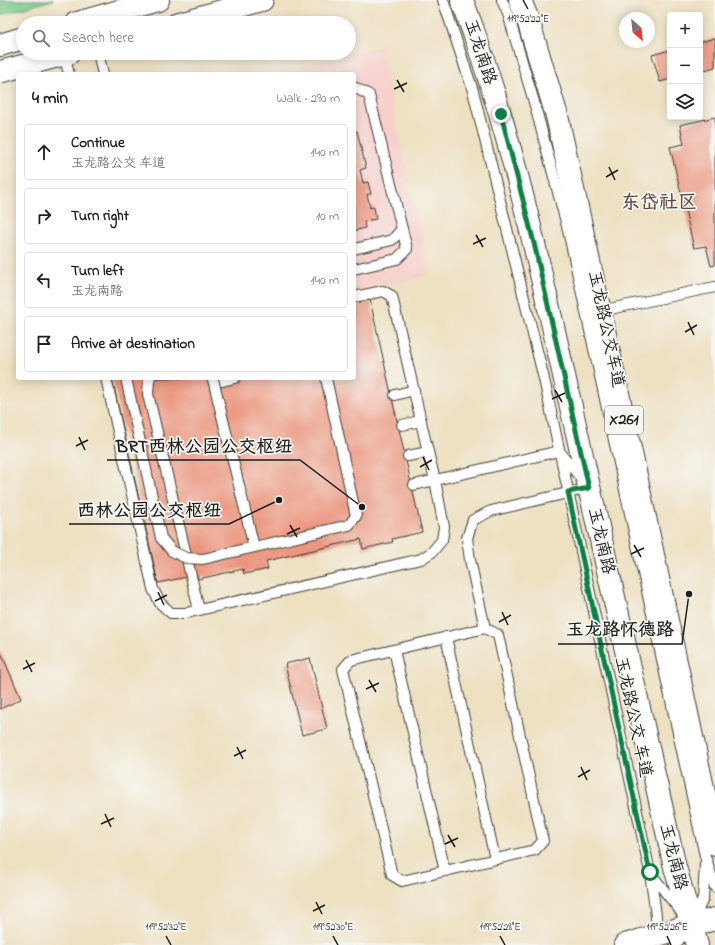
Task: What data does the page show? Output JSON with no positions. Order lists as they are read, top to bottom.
{
  "streets": {
    "main road": ["玉龙南路", "X261"],
    "lane": ["玉龙路公交车道", "玉龙路公交 车道"]
  },
  "crossings": [
    ["玉龙路公交车道", "X261"]
  ],
  "districts": ["东岱社区"],
  "places": ["西林公园公交枢纽", "BRT西林公园公交枢纽", "玉龙路怀德路"],
  "north": "bottom right",
  "page": {
    "map_buttons": ["+", "−"],
    "search": "Search here",
    "heading": ["4 min", "Walk · 290 m"],
    "list": [
      ["Continue", "玉龙路公交 车道", "140 m"],
      ["Turn right", "10 m"],
      ["Turn left", "玉龙南路", "140 m"],
      "Arrive at destination"
    ]
  },
  "coordinates": [
    "119°52'22\"E",
    "119°52'32\"E",
    "119°52'30\"E",
    "119°52'28\"E",
    "119°52'26\"E"
  ]
}
